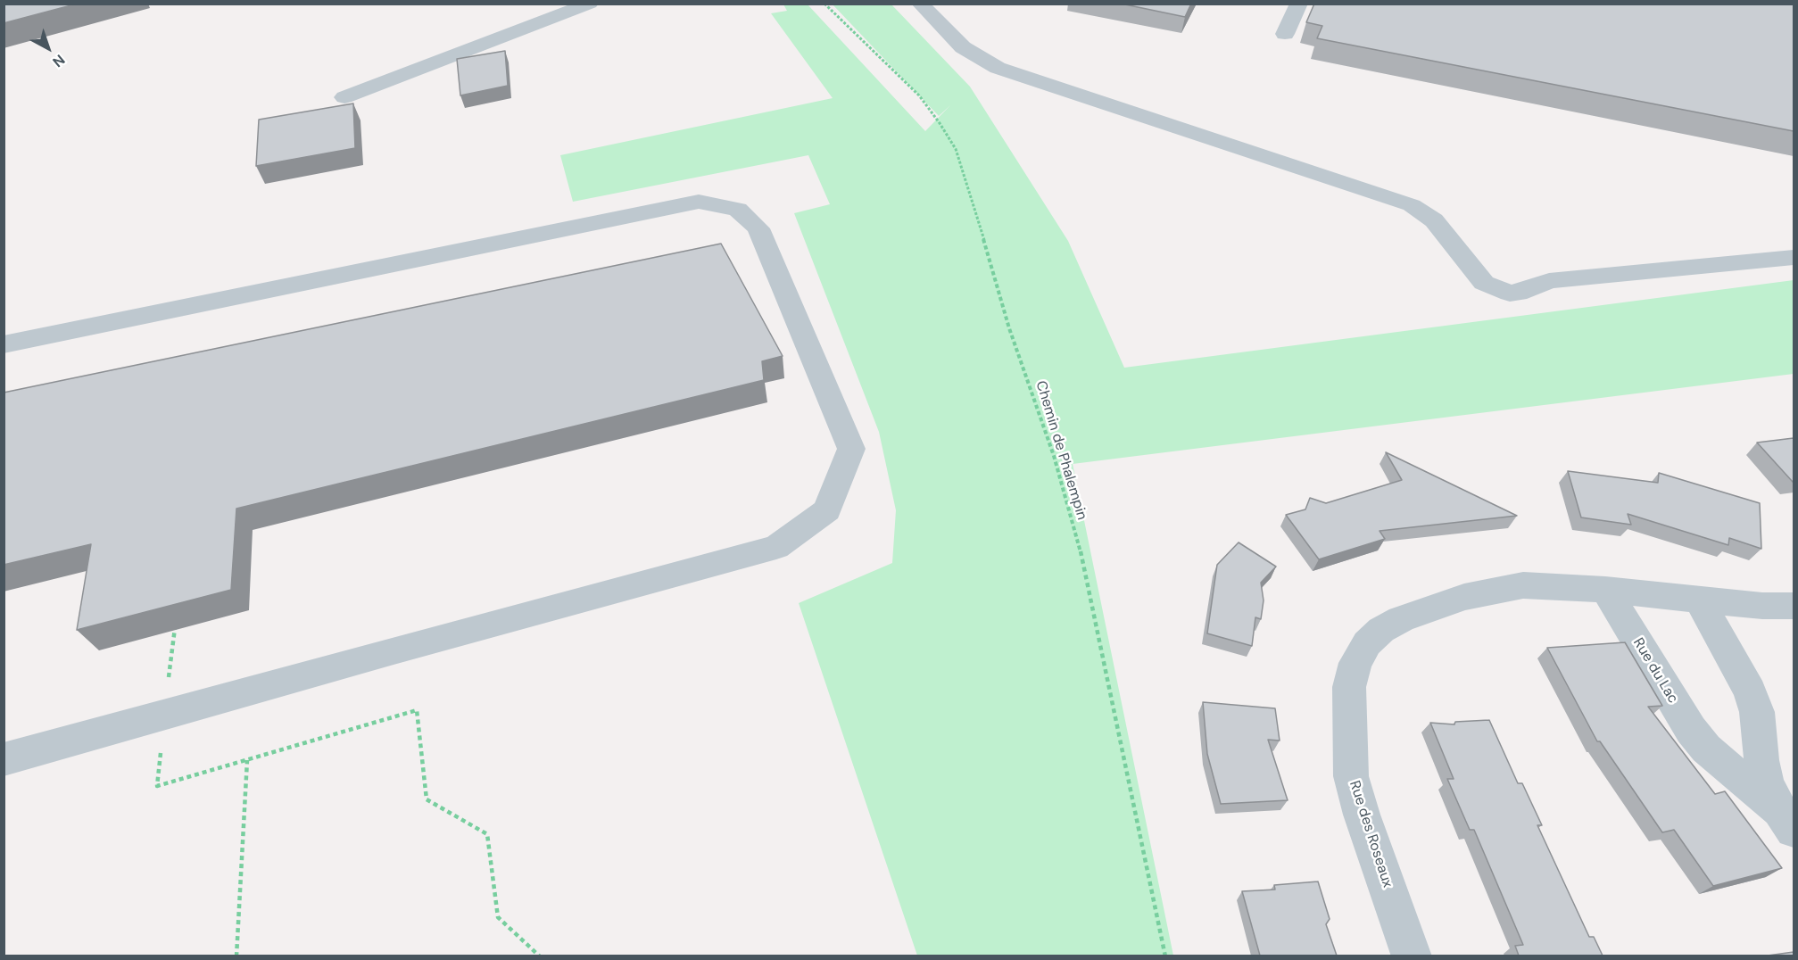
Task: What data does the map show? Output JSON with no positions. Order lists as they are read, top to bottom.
{
  "streets": {
    "street": ["Rue du Lac", "Rue des Roseaux"],
    "path": ["Chemin de Phalempin"]
  },
  "crossings": [
    ["Rue du Lac", "Rue des Roseaux"]
  ],
  "north": "bottom right"
}
